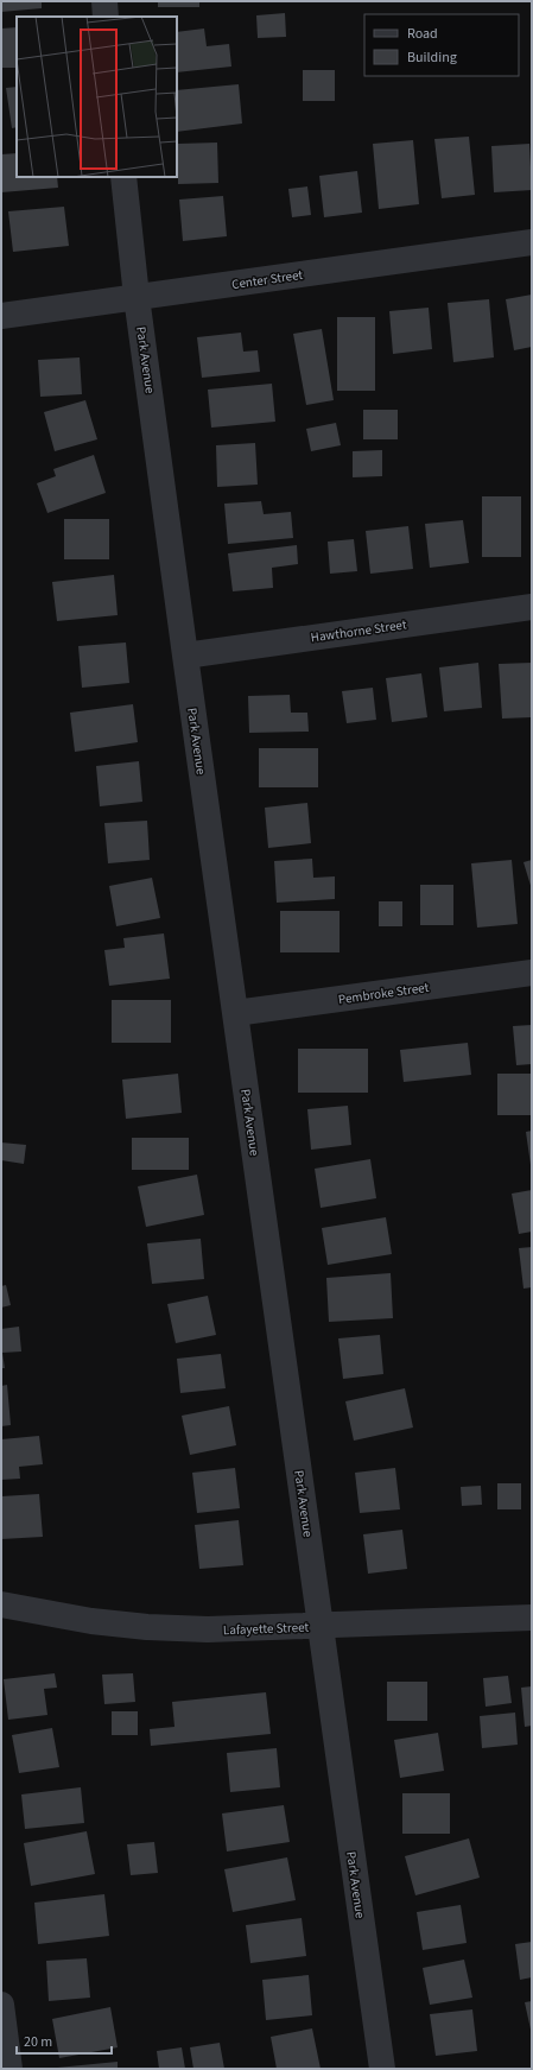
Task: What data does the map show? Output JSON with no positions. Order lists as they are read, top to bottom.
{
  "streets": {
    "street": [
      "Center Street",
      "Park Avenue",
      "Hawthorne Street",
      "Pembroke Street",
      "Lafayette Street"
    ]
  },
  "crossings": [
    ["Center Street", "Park Avenue"],
    ["Park Avenue", "Hawthorne Street"],
    ["Park Avenue", "Pembroke Street"],
    ["Park Avenue", "Lafayette Street"]
  ],
  "legend": ["Road", "Building"],
  "scale_bar": "20 m"
}
